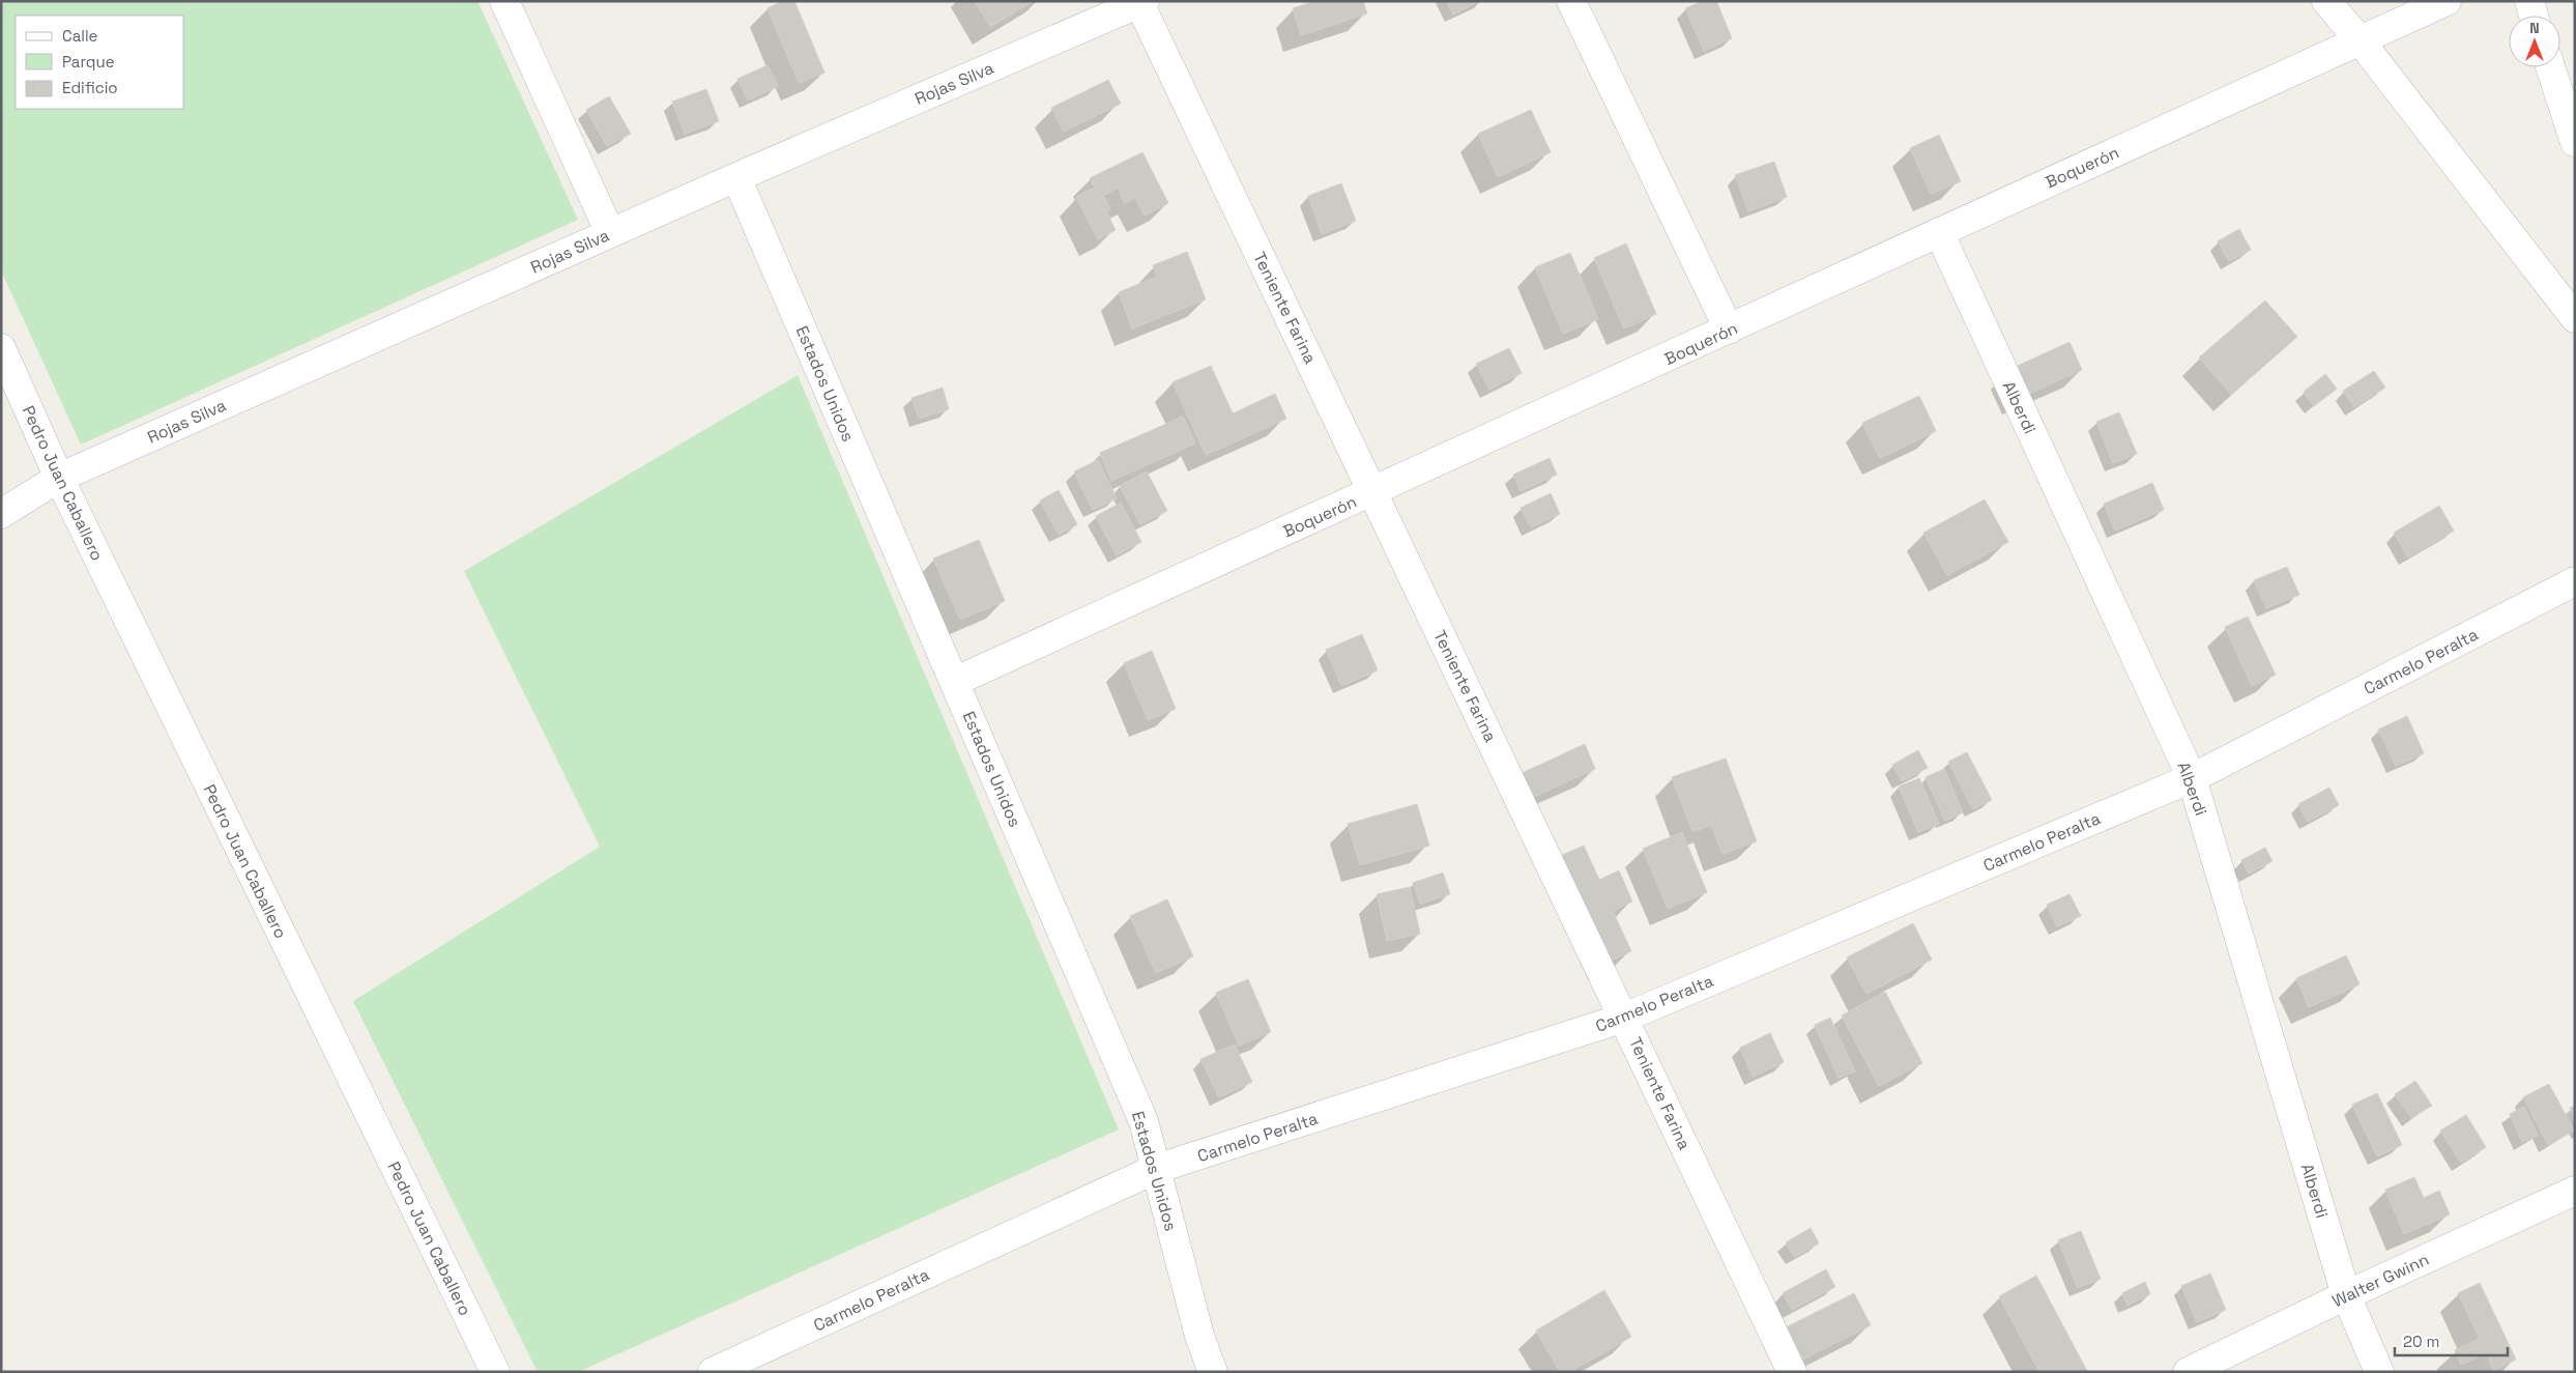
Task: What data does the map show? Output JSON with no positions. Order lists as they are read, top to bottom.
{
  "streets": {
    "street": [
      "Rojas Silva",
      "Boquerón",
      "Teniente Farina",
      "Estados Unidos",
      "Alberdi",
      "Pedro Juan Caballero",
      "Carmelo Peralta",
      "Walter Gwinn"
    ]
  },
  "crossings": [
    ["Rojas Silva", "Teniente Farina"],
    ["Rojas Silva", "Estados Unidos"],
    ["Rojas Silva", "Pedro Juan Caballero"],
    ["Boquerón", "Teniente Farina"],
    ["Boquerón", "Estados Unidos"],
    ["Boquerón", "Alberdi"],
    ["Teniente Farina", "Carmelo Peralta"],
    ["Estados Unidos", "Carmelo Peralta"],
    ["Alberdi", "Carmelo Peralta"],
    ["Alberdi", "Walter Gwinn"]
  ],
  "legend": ["Calle", "Parque", "Edificio"],
  "scale_bar": "20 m",
  "north": "top"
}
